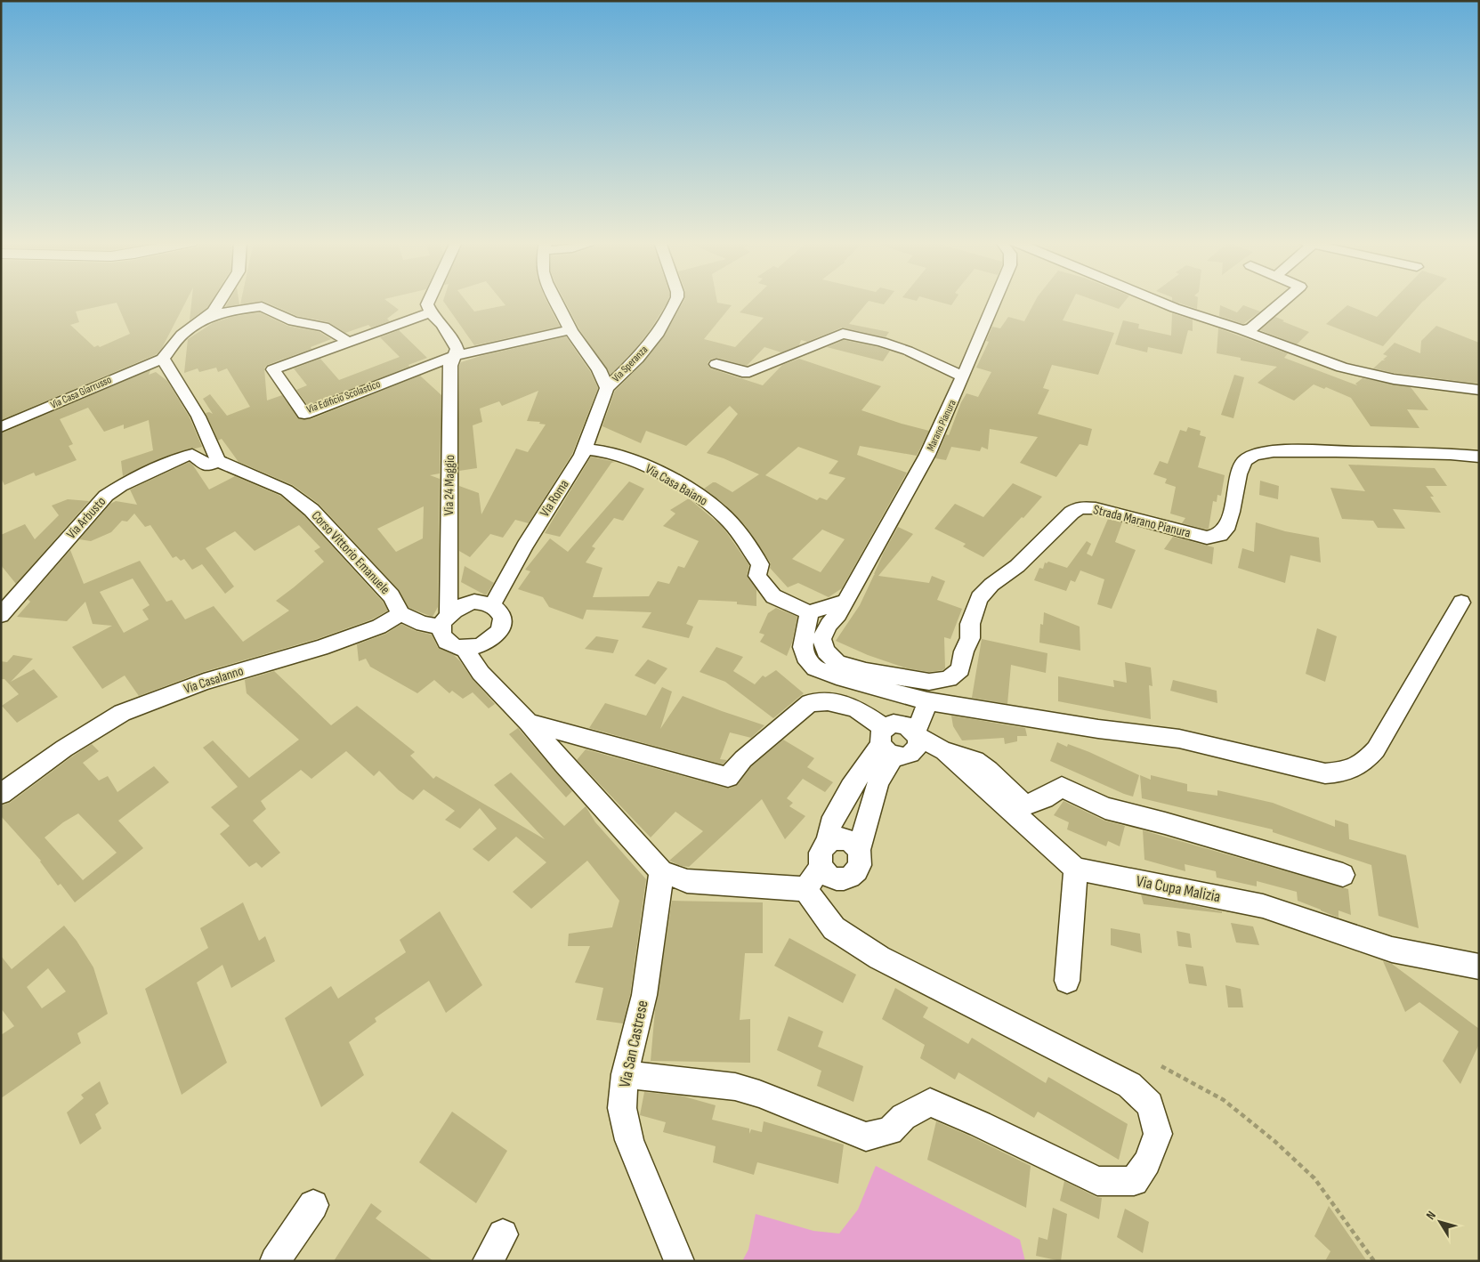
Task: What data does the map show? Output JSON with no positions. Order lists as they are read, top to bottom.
{
  "streets": {
    "street": [
      "Via Speranza",
      "Via Casa Giarrusso",
      "Via Edificio Scolastico",
      "Marano Pianura",
      "Via 24 Maggio",
      "Via Casa Baiano",
      "Via Roma",
      "Via Arbusto",
      "Strada Marano Pianura",
      "Corso Vittorio Emanuele",
      "Via Casalanno",
      "Via Cupa Malizia",
      "Via San Castrese"
    ]
  },
  "crossings": [
    ["Via Speranza", "Via Roma"],
    ["Via Edificio Scolastico", "Via 24 Maggio"],
    ["Marano Pianura", "Strada Marano Pianura"],
    ["Via 24 Maggio", "Via Roma"],
    ["Via Casa Baiano", "Via Roma"],
    ["Via Arbusto", "Corso Vittorio Emanuele"],
    ["Corso Vittorio Emanuele", "Via Casalanno"]
  ],
  "north": "top left"
}
